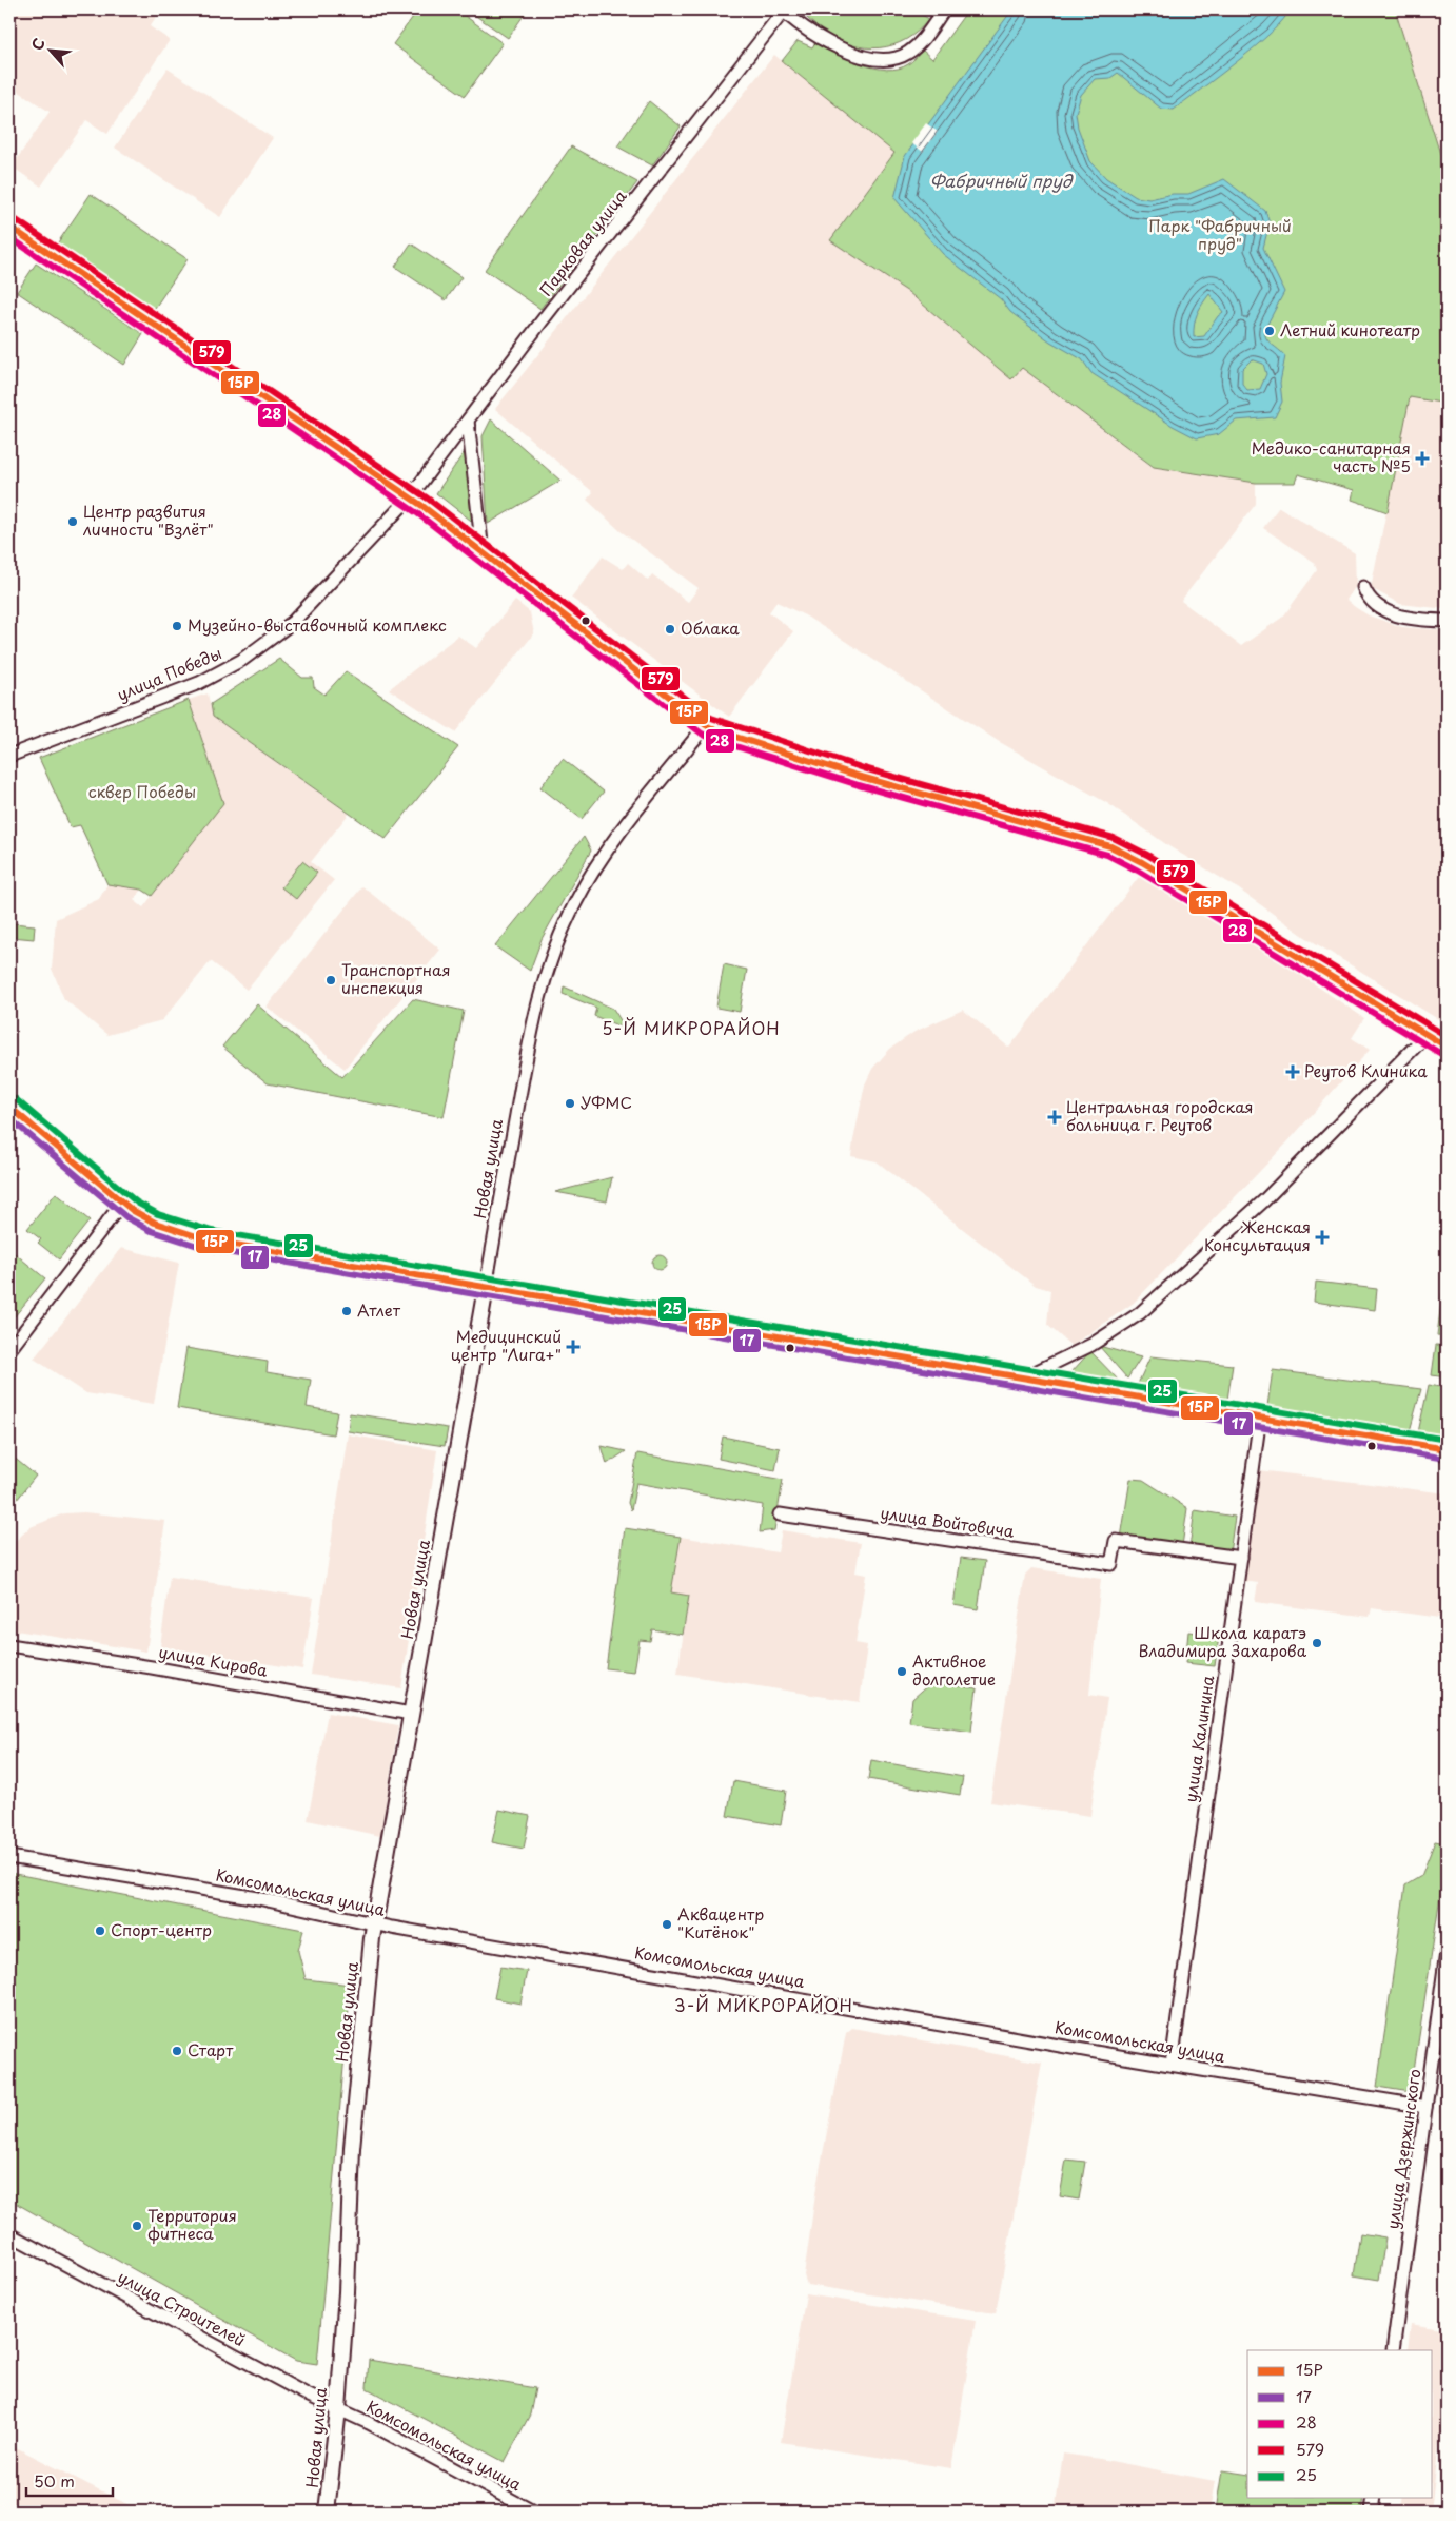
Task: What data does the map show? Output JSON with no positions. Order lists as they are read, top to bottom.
{
  "streets": {
    "street": [
      "Парковая улица",
      "улица Победы",
      "Новая улица",
      "улица Войтовича",
      "улица Кирова",
      "улица Калинина",
      "Комсомольская улица",
      "улица Дзержинского",
      "улица Строителей"
    ]
  },
  "crossings": [
    ["Парковая улица", "улица Победы"],
    ["Новая улица", "улица Кирова"],
    ["Новая улица", "Комсомольская улица"],
    ["Новая улица", "улица Строителей"],
    ["улица Войтовича", "улица Калинина"],
    ["улица Калинина", "Комсомольская улица"],
    ["Комсомольская улица", "улица Дзержинского"],
    ["Комсомольская улица", "улица Строителей"]
  ],
  "districts": ["5-Й МИКРОРАЙОН", "3-Й МИКРОРАЙОН"],
  "water": ["Фабричный пруд"],
  "parks": ["Парк \"Фабричный пруд\"", "сквер Победы"],
  "places": {
    "other": [
      "Летний кинотеатр",
      "Центр развития личности \"Взлёт\"",
      "Музейно-выставочный комплекс",
      "Облака",
      "Транспортная инспекция",
      "УФМС",
      "Атлет",
      "Школа каратэ Владимира Захарова",
      "Активное долголетие",
      "Аквацентр \"Китёнок\"",
      "Спорт-центр",
      "Старт",
      "Территория фитнеса"
    ],
    "health": [
      "Медико-санитарная часть №5",
      "Реутов Клиника",
      "Центральная городская больница г. Реутов",
      "Женская Консультация",
      "Медицинский центр \"Лига+\""
    ]
  },
  "lines": [
    "transit line 579",
    "transit line 15Р",
    "transit line 28",
    "transit line 25",
    "transit line 17"
  ],
  "legend": [
    "15Р",
    "17",
    "28",
    "579",
    "25"
  ],
  "scale_bar": "50 m",
  "north": "top left"
}
